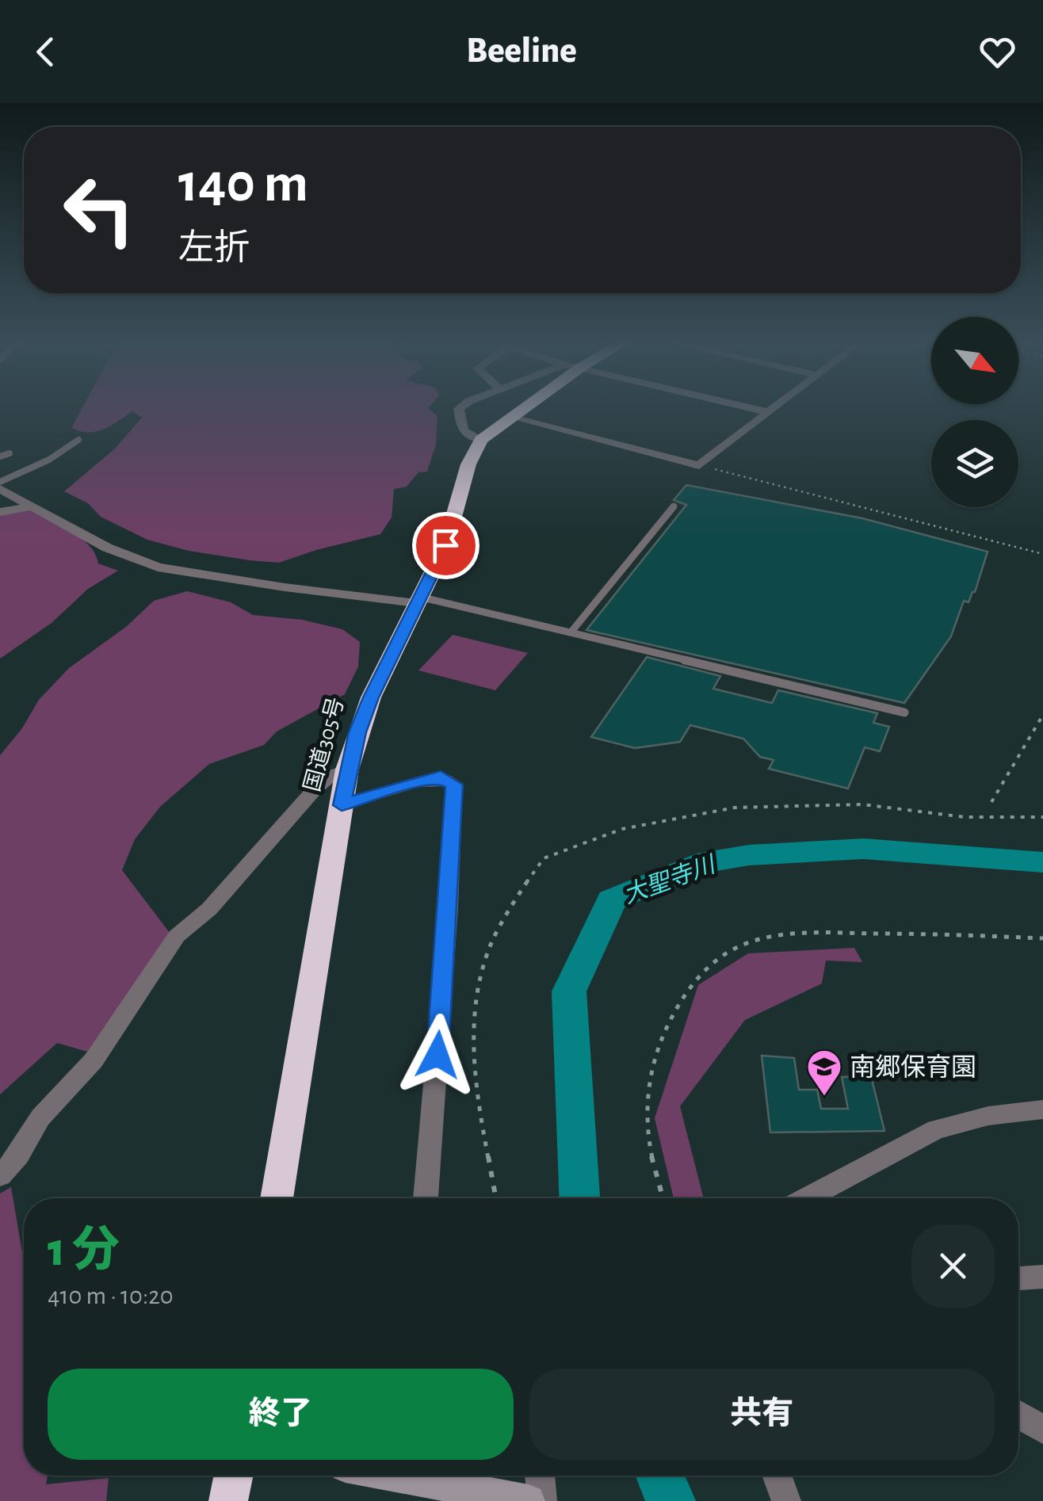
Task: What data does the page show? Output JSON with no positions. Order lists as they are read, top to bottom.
{
  "streets": {
    "highway": ["国道305号"]
  },
  "water": ["大聖寺川"],
  "places": {
    "school or university": ["南郷保育園"]
  },
  "north": "bottom right",
  "page": {
    "header": "Beeline",
    "turn": ["140 m", "左折"],
    "heading": ["1 分", "410 m · 10:20"],
    "buttons": ["終了", "共有"]
  }
}
